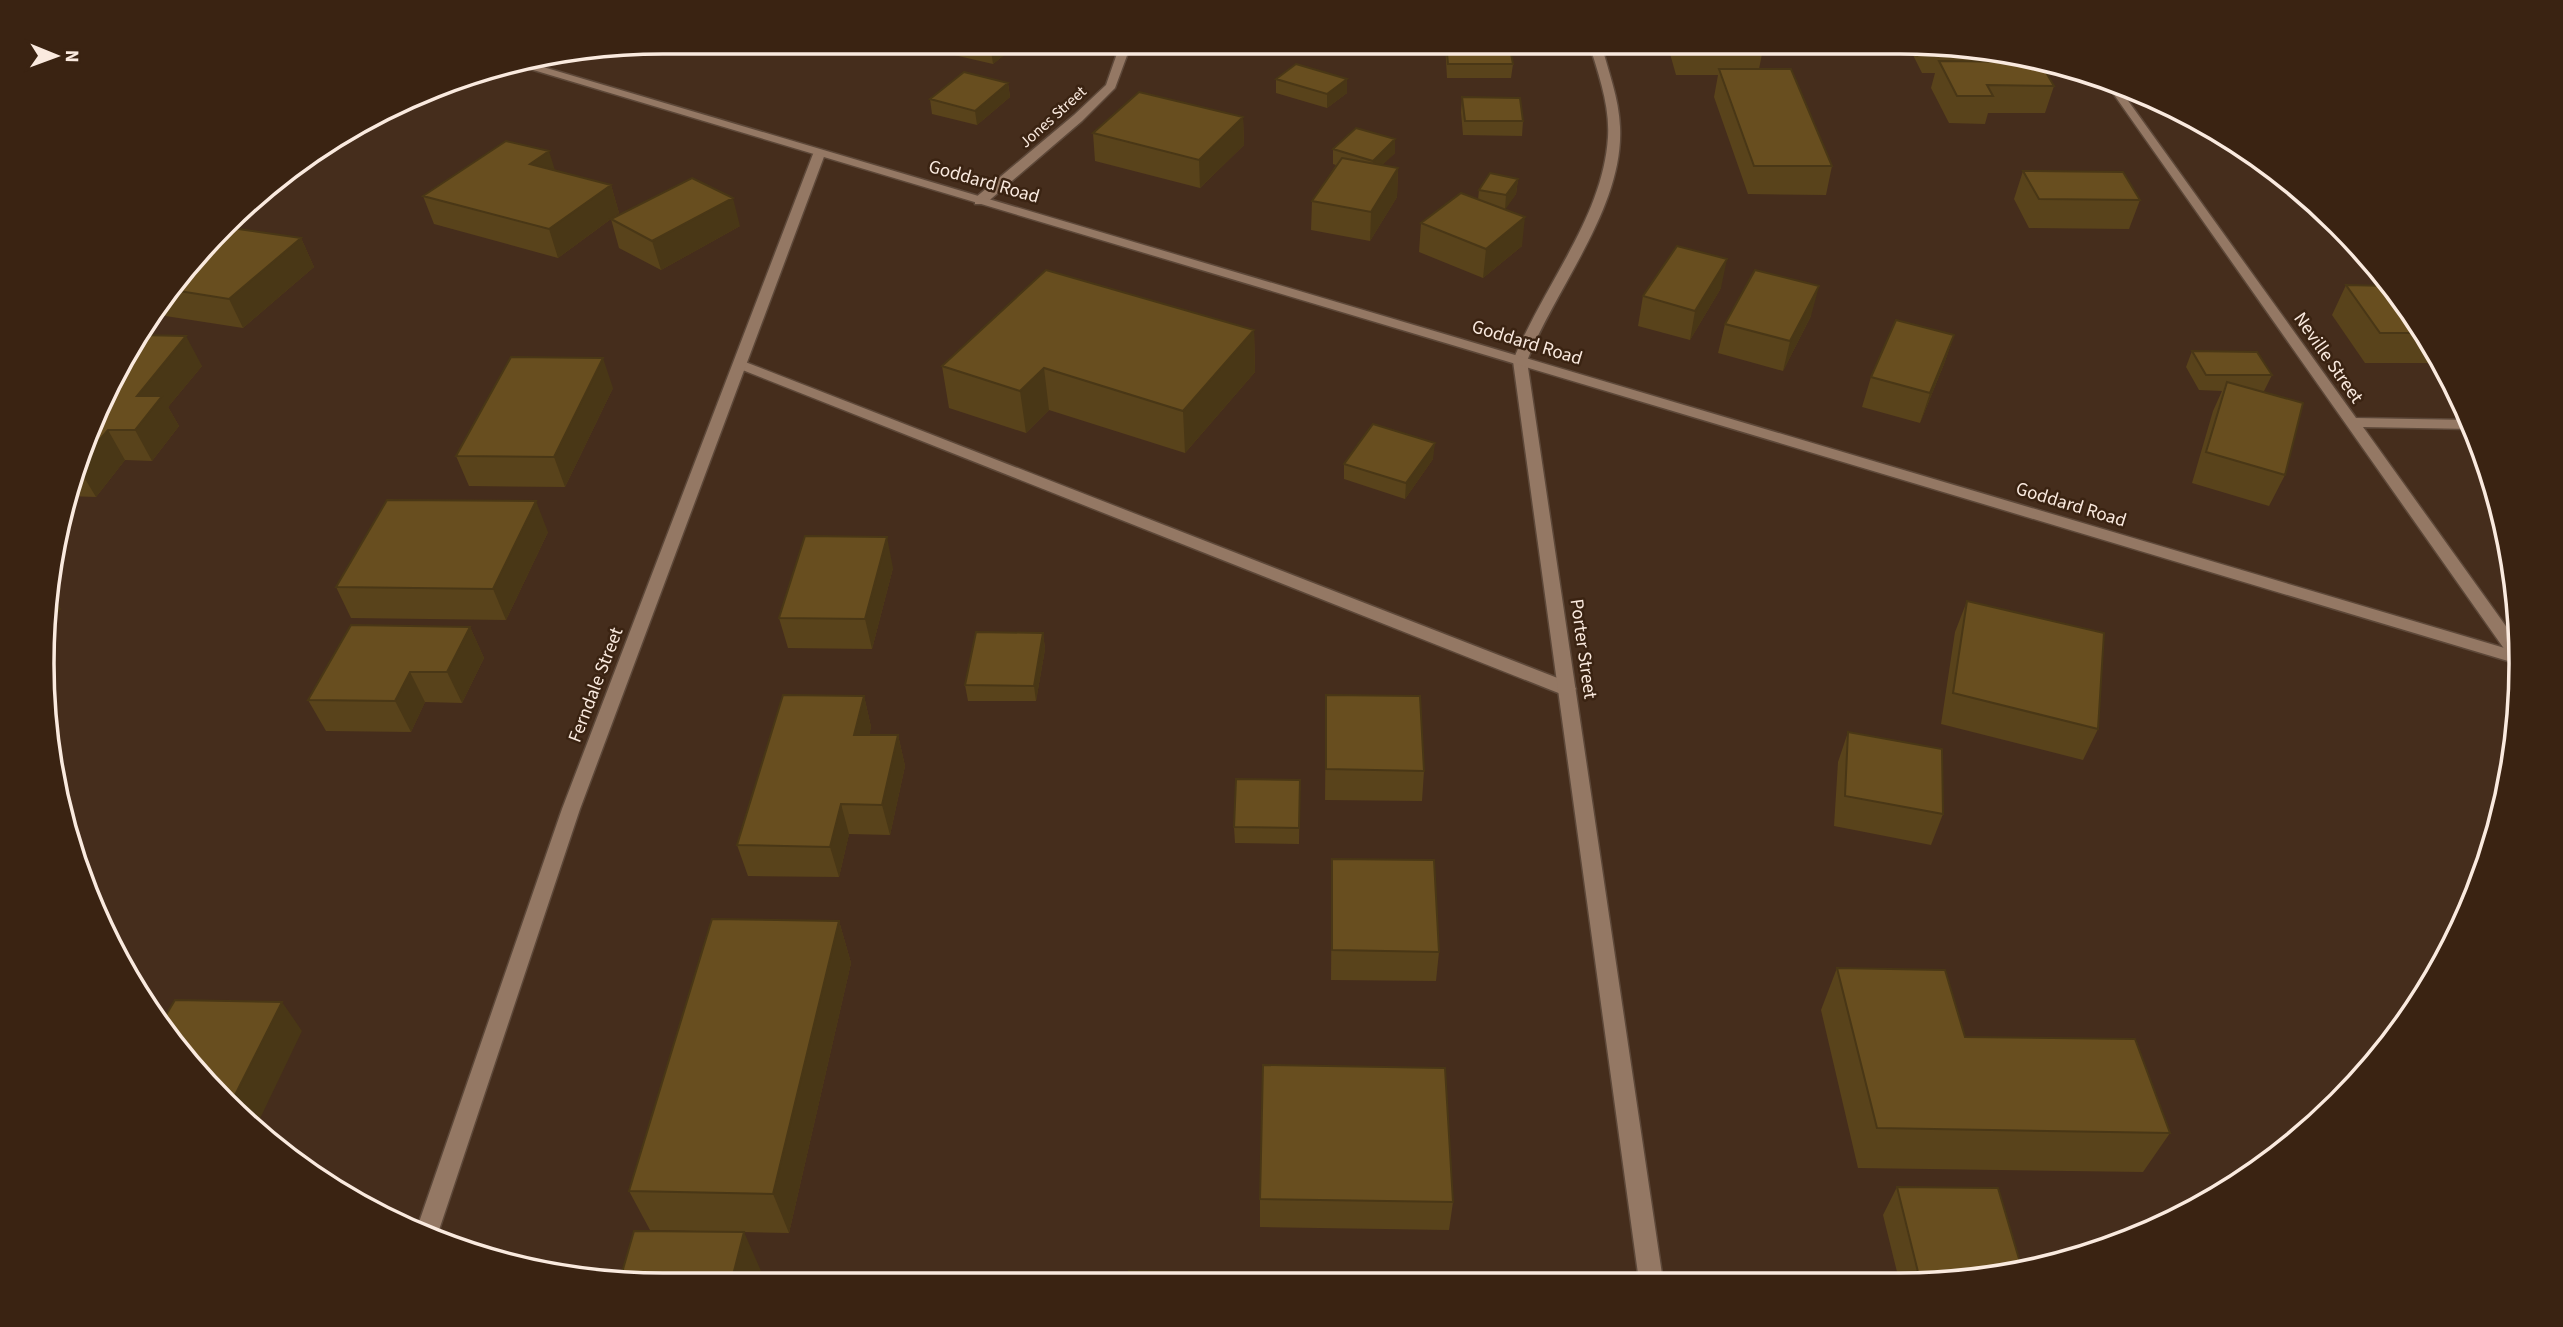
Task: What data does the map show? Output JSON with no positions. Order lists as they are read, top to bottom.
{
  "streets": {
    "street": [
      "Jones Street",
      "Goddard Road",
      "Neville Street",
      "Porter Street",
      "Ferndale Street"
    ]
  },
  "crossings": [
    ["Jones Street", "Goddard Road"],
    ["Goddard Road", "Porter Street"],
    ["Goddard Road", "Ferndale Street"]
  ],
  "north": "right"
}
